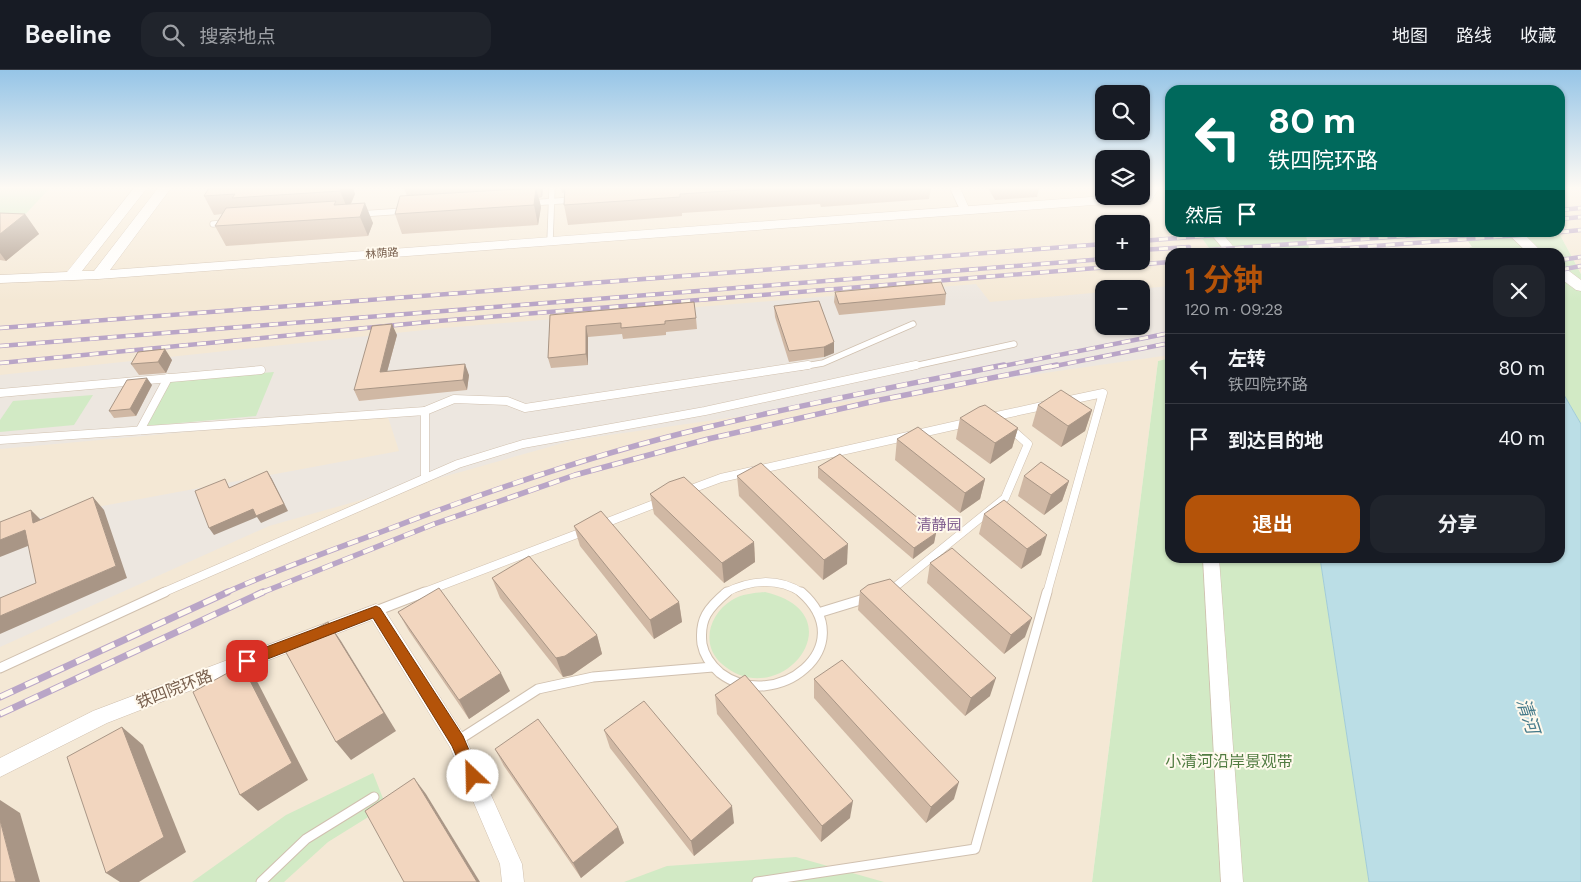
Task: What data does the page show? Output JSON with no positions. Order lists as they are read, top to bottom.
{
  "streets": {
    "street": ["林荫路", "铁四院环路"]
  },
  "districts": ["清静园"],
  "water": ["清河"],
  "parks": ["小清河沿岸景观带"],
  "page": {
    "header": "Beeline",
    "search": "搜索地点",
    "nav": ["地图", "路线", "收藏"],
    "map_buttons": ["+", "−"],
    "turn": ["80 m", "铁四院环路"],
    "then": "然后",
    "heading": ["1 分钟", "120 m · 09:28"],
    "list": [
      {
        "name": "左转",
        "note": "铁四院环路",
        "value": "80 m"
      },
      {
        "name": "到达目的地",
        "value": "40 m"
      }
    ],
    "buttons": ["退出", "分享"]
  }
}
